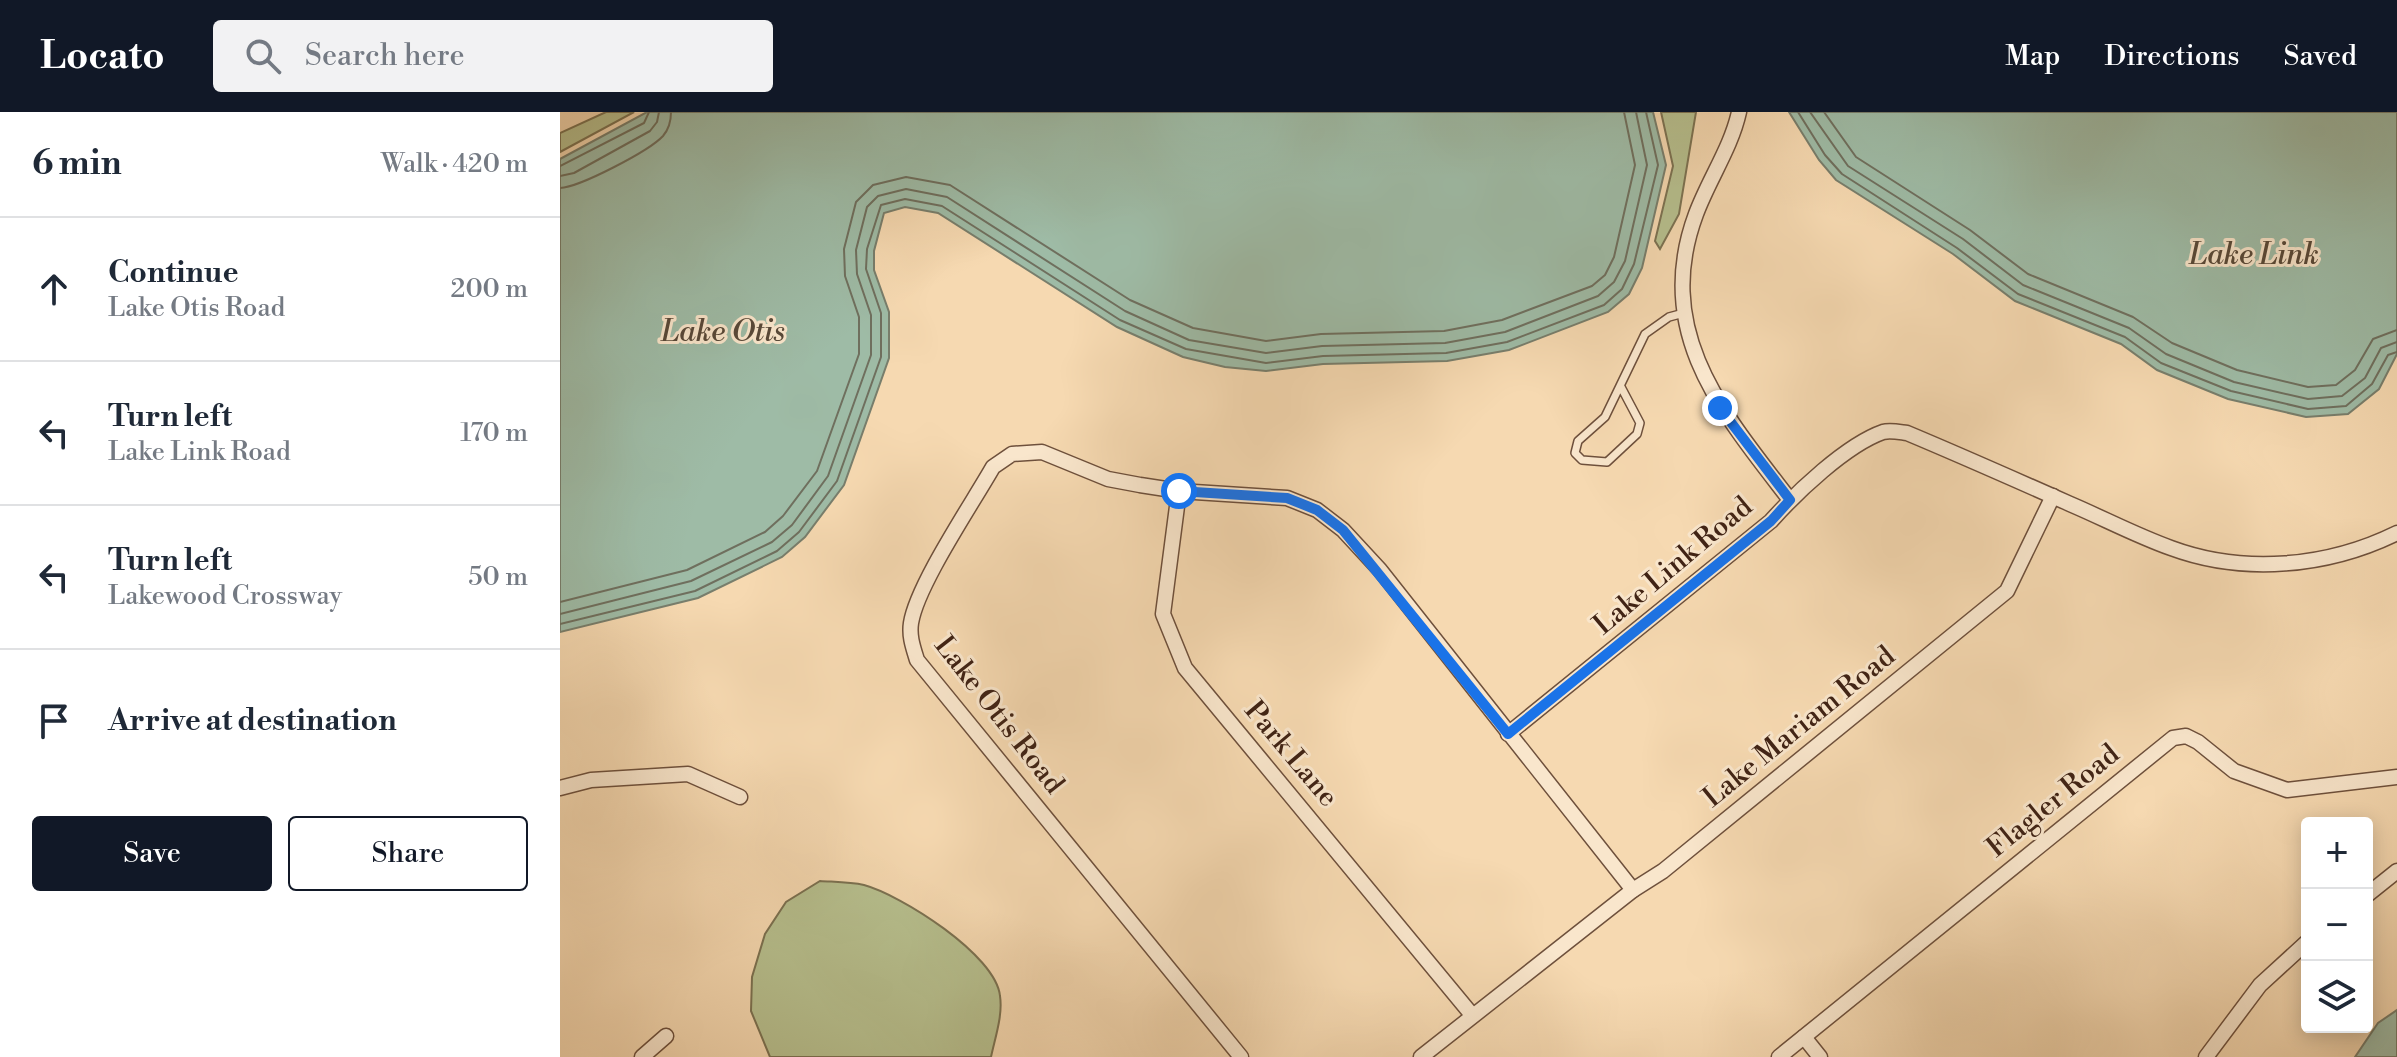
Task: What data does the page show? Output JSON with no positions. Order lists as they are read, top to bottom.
{
  "streets": {
    "street": [
      "Lake Link Road",
      "Lake Otis Road",
      "Lake Mariam Road",
      "Park Lane",
      "Flagler Road"
    ]
  },
  "crossings": [
    ["Lake Link Road", "Lake Otis Road"],
    ["Lake Link Road", "Lake Mariam Road"],
    ["Lake Otis Road", "Lake Mariam Road"],
    ["Lake Otis Road", "Park Lane"],
    ["Lake Mariam Road", "Park Lane"]
  ],
  "water": ["Lake Link", "Lake Otis"],
  "page": {
    "header": "Locato",
    "search": "Search here",
    "nav": ["Map", "Directions", "Saved"],
    "heading": ["6 min", "Walk · 420 m"],
    "list": [
      ["Continue", "Lake Otis Road", "200 m"],
      ["Turn left", "Lake Link Road", "170 m"],
      ["Turn left", "Lakewood Crossway", "50 m"],
      "Arrive at destination"
    ],
    "buttons": ["Save", "Share"],
    "map_buttons": ["+", "−"]
  }
}
